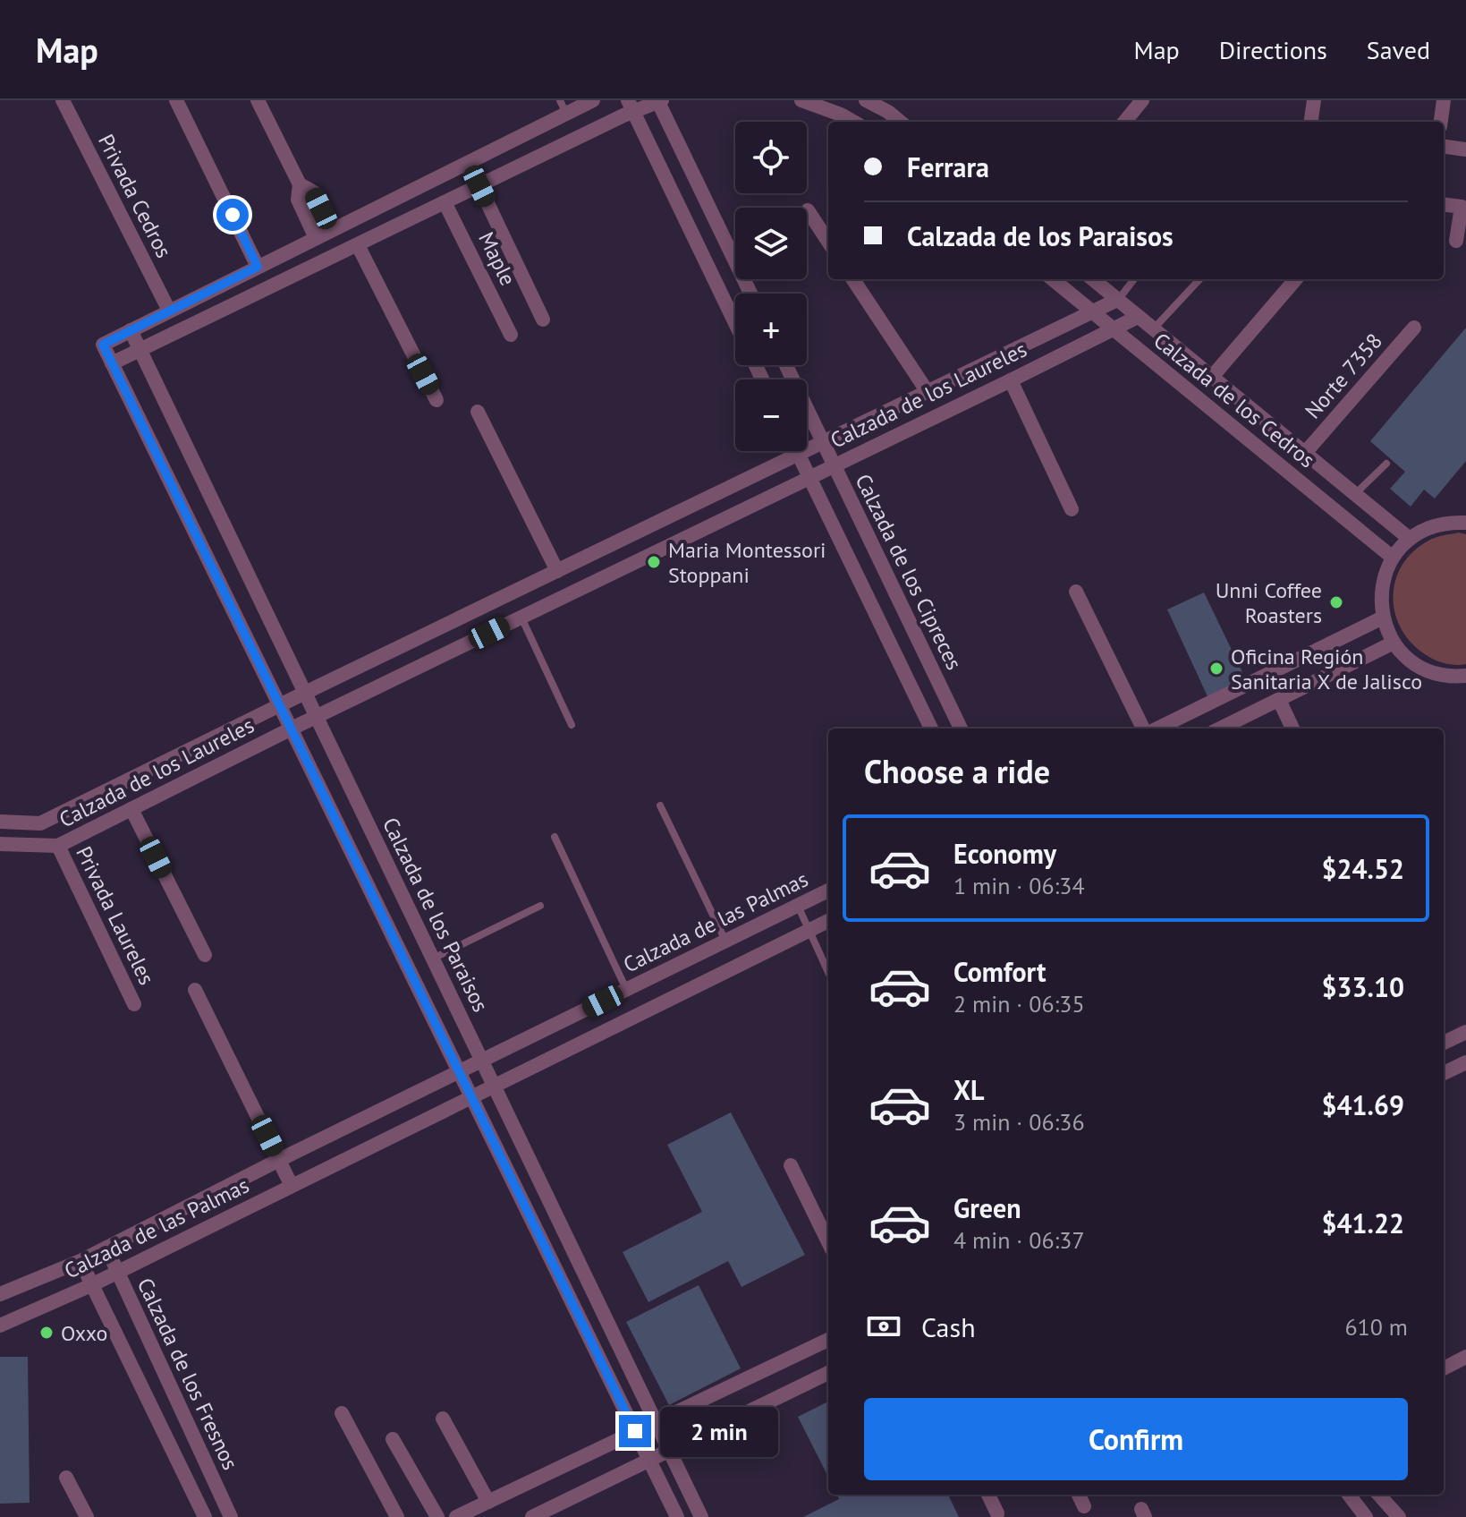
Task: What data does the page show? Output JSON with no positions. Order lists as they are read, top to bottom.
{
  "streets": {
    "street": [
      "Privada Cedros",
      "Maple",
      "Norte 7358",
      "Calzada de los Laureles",
      "Calzada de los Cedros",
      "Calzada de los Cipreces",
      "Calzada de los Paraisos",
      "Privada Laureles",
      "Calzada de las Palmas",
      "Calzada de los Fresnos"
    ]
  },
  "crossings": [
    ["Norte 7358", "Calzada de los Cedros"],
    ["Calzada de los Laureles", "Calzada de los Cedros"],
    ["Calzada de los Laureles", "Calzada de los Cipreces"],
    ["Calzada de los Laureles", "Calzada de los Paraisos"],
    ["Calzada de los Laureles", "Privada Laureles"],
    ["Calzada de los Paraisos", "Calzada de las Palmas"],
    ["Calzada de las Palmas", "Calzada de los Fresnos"]
  ],
  "places": [
    "Maria Montessori Stoppani",
    "Unni Coffee Roasters",
    "Oficina Región Sanitaria X de Jalisco",
    "Oxxo"
  ],
  "page": {
    "header": "Map",
    "nav": ["Map", "Directions", "Saved"],
    "map_buttons": ["+", "−"],
    "banner": ["Ferrara", "Calzada de los Paraisos"],
    "heading": "Choose a ride",
    "list": [
      {
        "name": "Economy",
        "note": "1 min · 06:34",
        "value": "$24.52"
      },
      {
        "name": "Comfort",
        "note": "2 min · 06:35",
        "value": "$33.10"
      },
      {
        "name": "XL",
        "note": "3 min · 06:36",
        "value": "$41.69"
      },
      {
        "name": "Green",
        "note": "4 min · 06:37",
        "value": "$41.22"
      }
    ],
    "pay": ["Cash", "610 m"],
    "buttons": "Confirm",
    "bubble": "2 min"
  }
}
